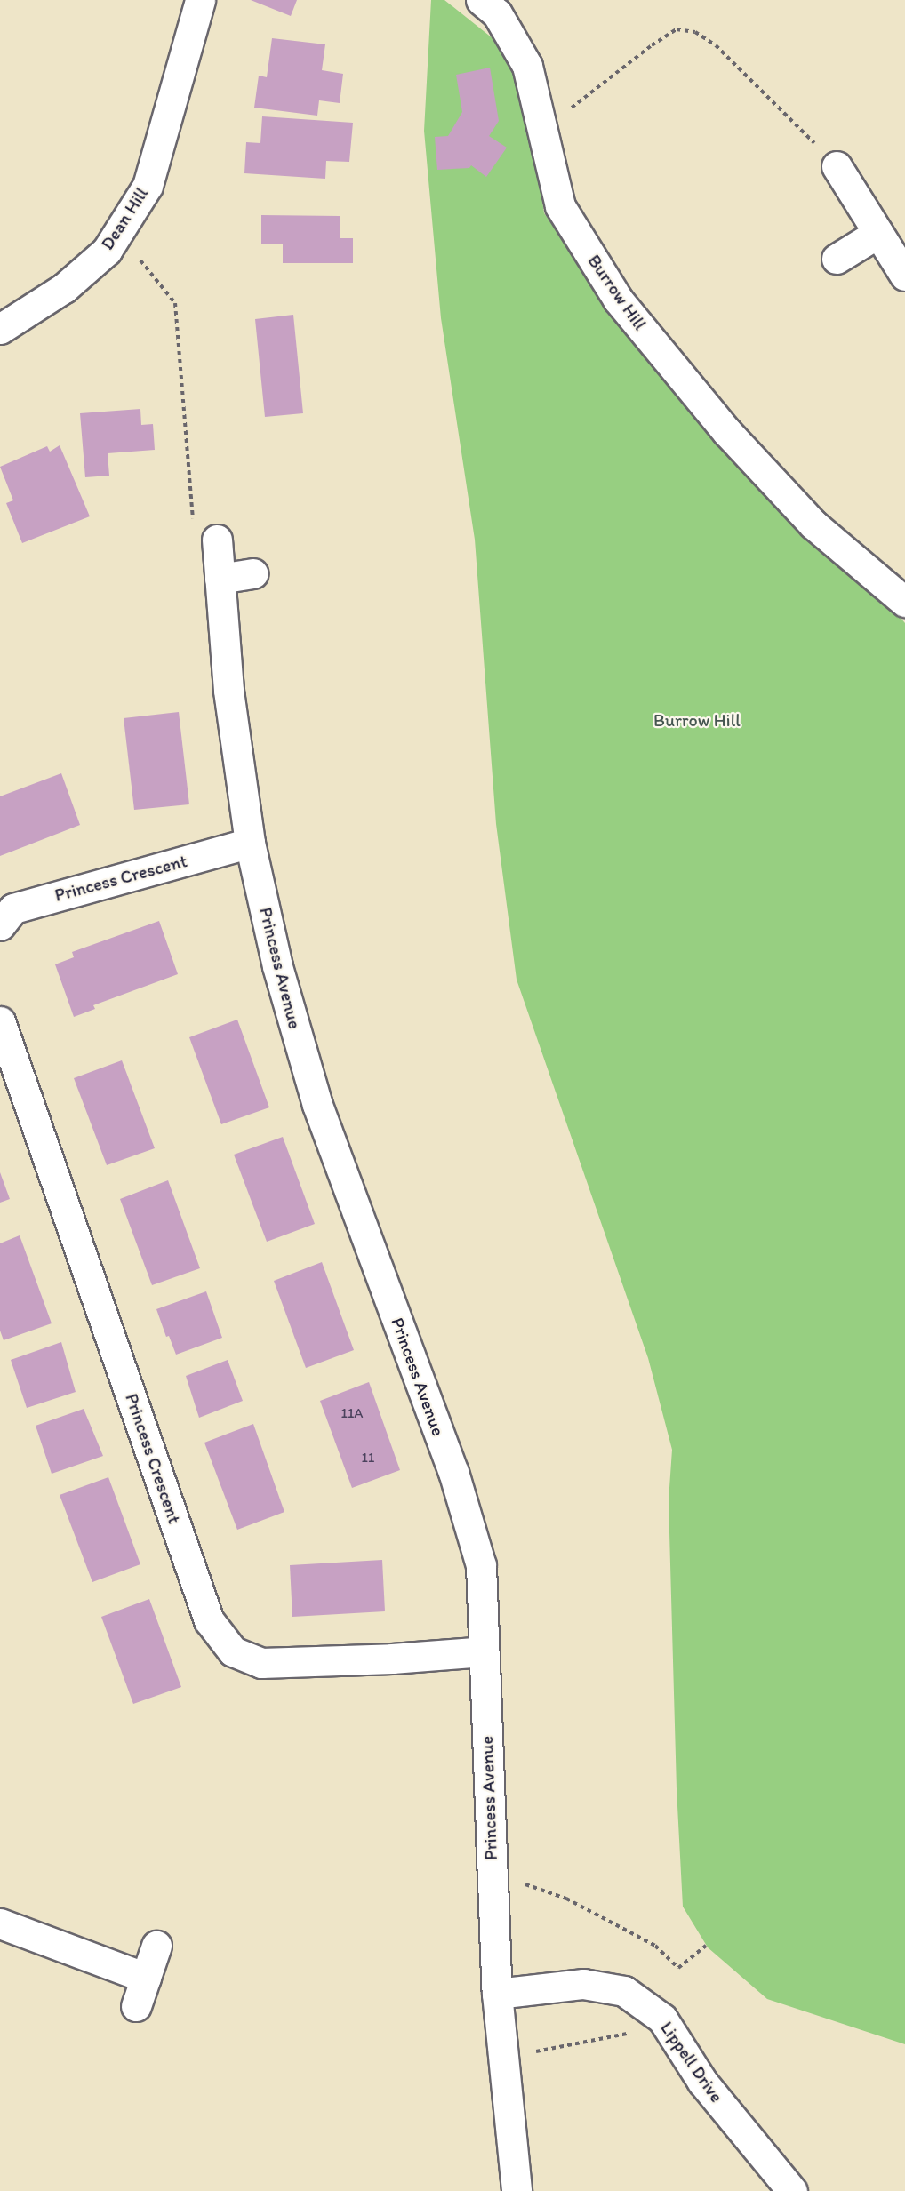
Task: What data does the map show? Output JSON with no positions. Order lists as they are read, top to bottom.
{
  "streets": {
    "street": [
      "Dean Hill",
      "Burrow Hill",
      "Princess Crescent",
      "Princess Avenue",
      "Lippell Drive"
    ]
  },
  "crossings": [
    ["Princess Crescent", "Princess Avenue"],
    ["Princess Avenue", "Lippell Drive"]
  ],
  "parks": ["Burrow Hill"],
  "house_numbers": ["11A", "11"]
}
